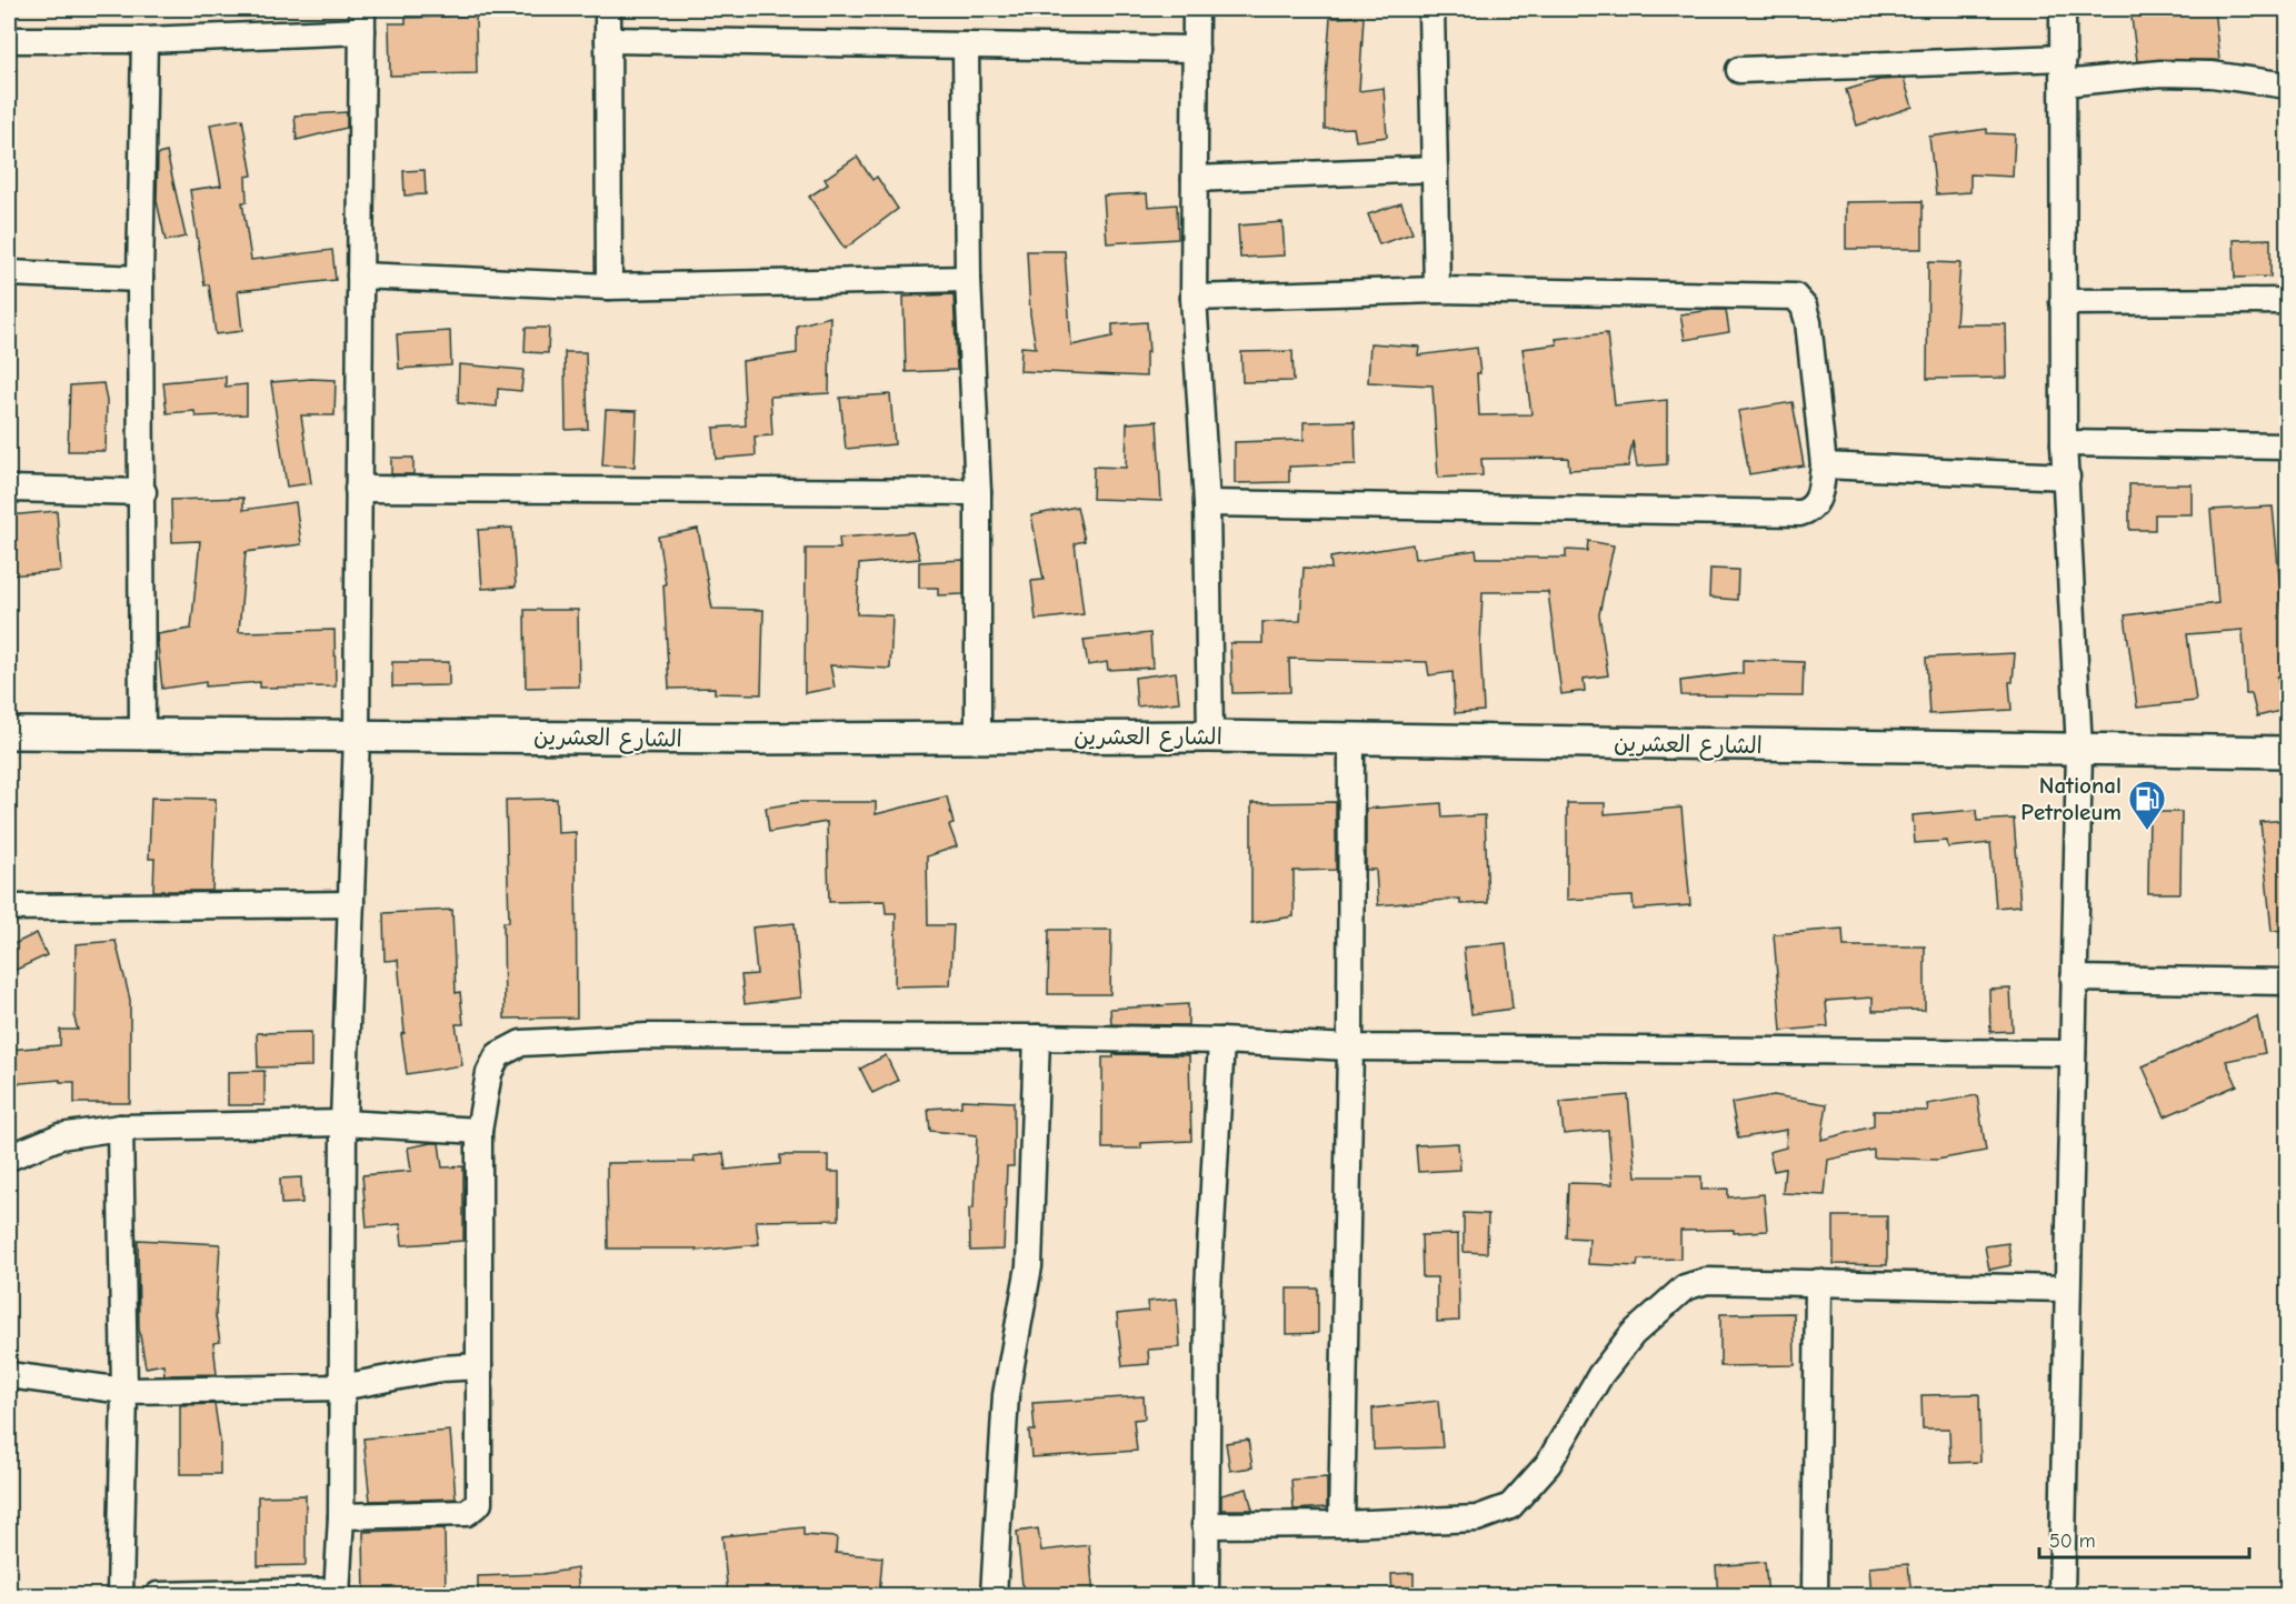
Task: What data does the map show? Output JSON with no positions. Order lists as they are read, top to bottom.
{
  "streets": {
    "street": ["الشارع العشرين"]
  },
  "places": {
    "fuel station": ["National Petroleum"]
  },
  "scale_bar": "50 m"
}
